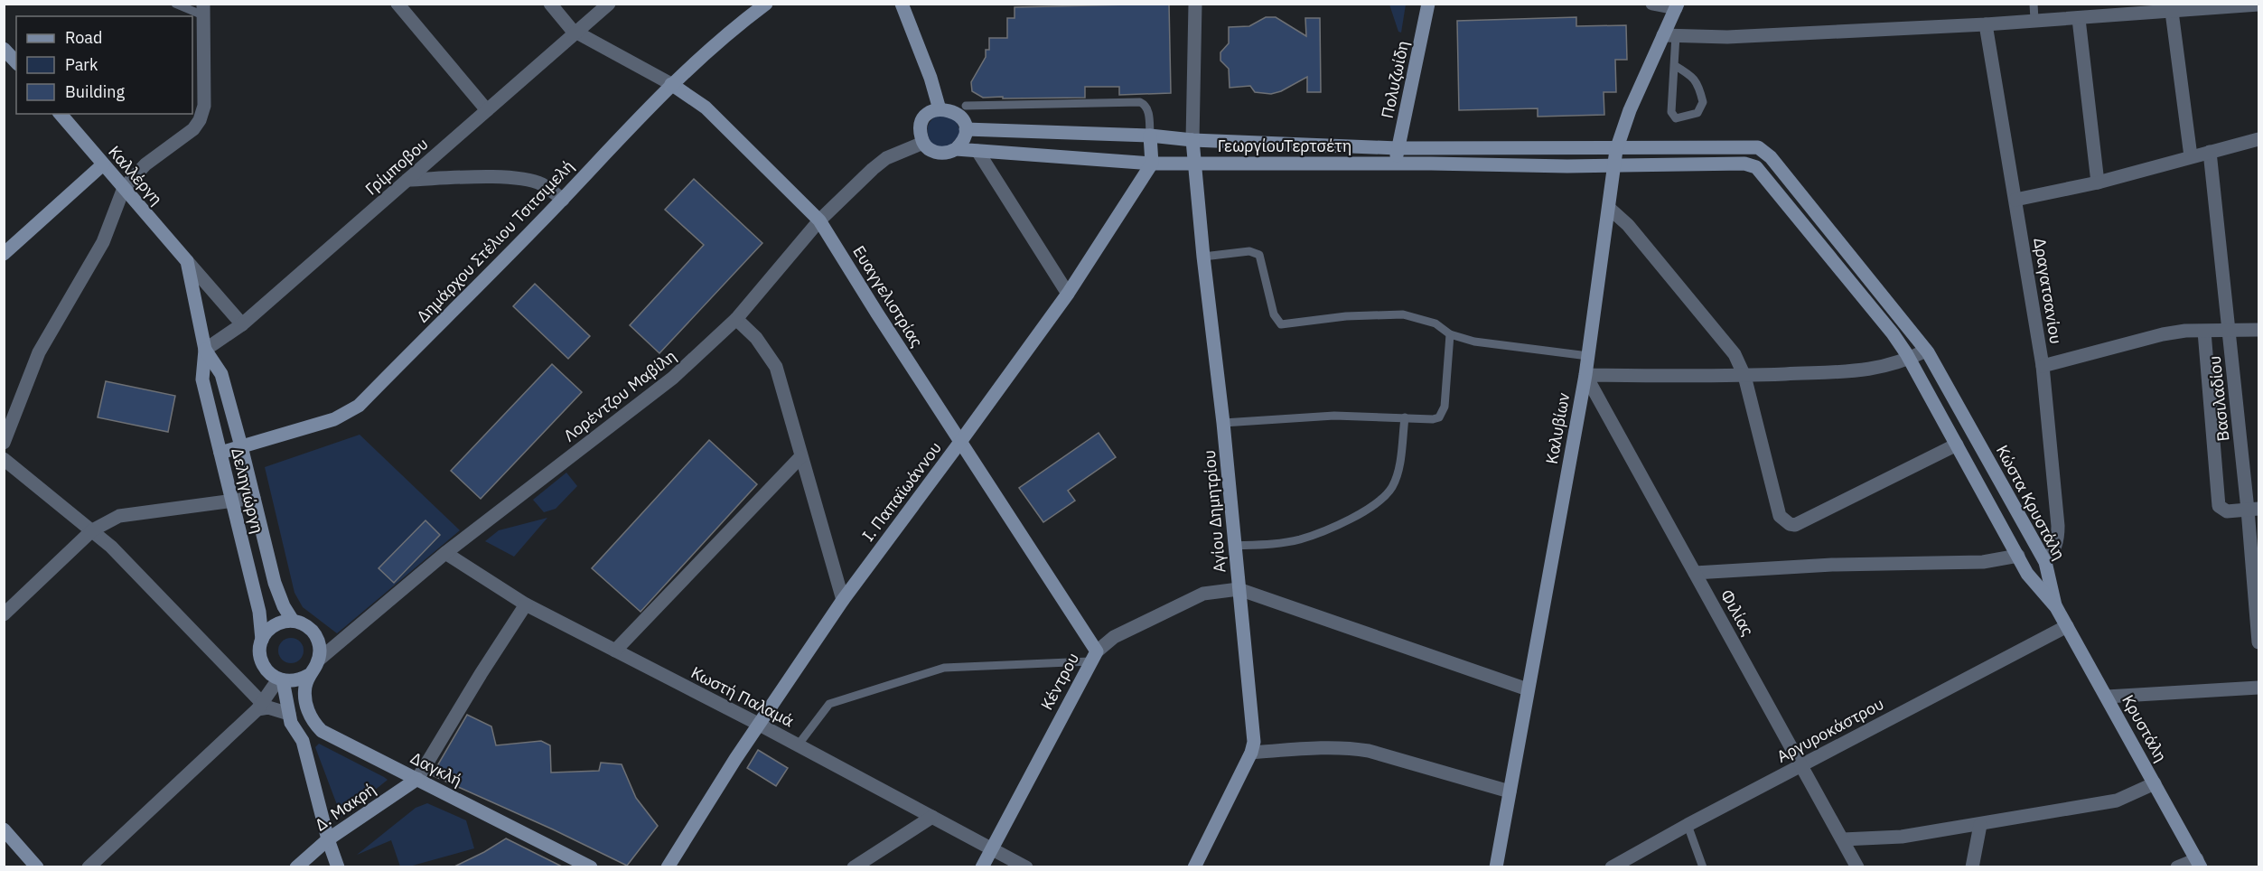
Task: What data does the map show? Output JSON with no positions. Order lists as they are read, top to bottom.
{
  "streets": {
    "street": [
      "Πολυζωίδη",
      "ΓεωργίουΤερτσέτη",
      "Γρίμποβου",
      "Καλλέργη",
      "Δημάρχου Στέλιου Τσιτσιμελή",
      "Δραγατσανίου",
      "Ευαγγελιστρίας",
      "Λορέντζου Μαβίλη",
      "Βασιλαδίου",
      "Καλυβίων",
      "Δεληγιώργη",
      "Ι. Παπαϊωάννου",
      "Κώστα Κρυστάλη",
      "Αγίου Δημητρίου",
      "Φιλίας",
      "Κέντρου",
      "Κωστή Παλαμά",
      "Κρυστάλη",
      "Αργυροκάστρου",
      "Δαγκλή",
      "Δ. Μακρή"
    ]
  },
  "crossings": [
    ["Πολυζωίδη", "ΓεωργίουΤερτσέτη"],
    ["ΓεωργίουΤερτσέτη", "Λορέντζου Μαβίλη"],
    ["ΓεωργίουΤερτσέτη", "Καλυβίων"],
    ["ΓεωργίουΤερτσέτη", "Ι. Παπαϊωάννου"],
    ["ΓεωργίουΤερτσέτη", "Κώστα Κρυστάλη"],
    ["ΓεωργίουΤερτσέτη", "Αγίου Δημητρίου"],
    ["Γρίμποβου", "Ευαγγελιστρίας"],
    ["Γρίμποβου", "Δεληγιώργη"],
    ["Καλλέργη", "Δεληγιώργη"],
    ["Δημάρχου Στέλιου Τσιτσιμελή", "Ευαγγελιστρίας"],
    ["Δημάρχου Στέλιου Τσιτσιμελή", "Δεληγιώργη"],
    ["Δραγατσανίου", "Κώστα Κρυστάλη"],
    ["Ευαγγελιστρίας", "Λορέντζου Μαβίλη"],
    ["Ευαγγελιστρίας", "Ι. Παπαϊωάννου"],
    ["Ευαγγελιστρίας", "Κέντρου"],
    ["Λορέντζου Μαβίλη", "Δεληγιώργη"],
    ["Λορέντζου Μαβίλη", "Κωστή Παλαμά"],
    ["Λορέντζου Μαβίλη", "Δαγκλή"],
    ["Καλυβίων", "Κώστα Κρυστάλη"],
    ["Καλυβίων", "Φιλίας"],
    ["Δεληγιώργη", "Δαγκλή"],
    ["Ι. Παπαϊωάννου", "Κωστή Παλαμά"],
    ["Κώστα Κρυστάλη", "Κρυστάλη"],
    ["Αγίου Δημητρίου", "Κέντρου"],
    ["Φιλίας", "Αργυροκάστρου"],
    ["Κέντρου", "Κωστή Παλαμά"],
    ["Κρυστάλη", "Αργυροκάστρου"],
    ["Δαγκλή", "Δ. Μακρή"]
  ],
  "legend": ["Road", "Park", "Building"]
}
